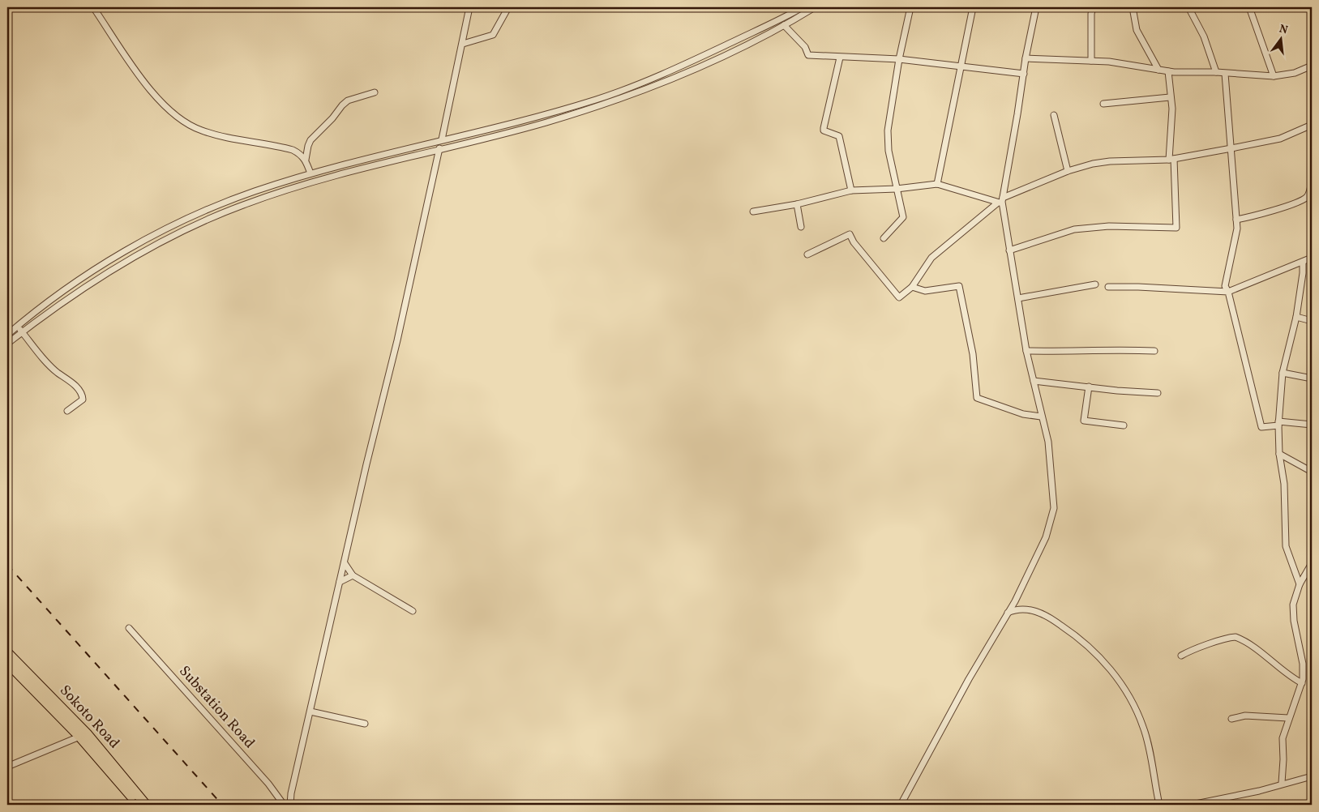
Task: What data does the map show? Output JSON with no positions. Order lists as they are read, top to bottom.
{
  "streets": {
    "main road": ["Sokoto Road"],
    "street": ["Substation Road"]
  },
  "north": "top"
}
